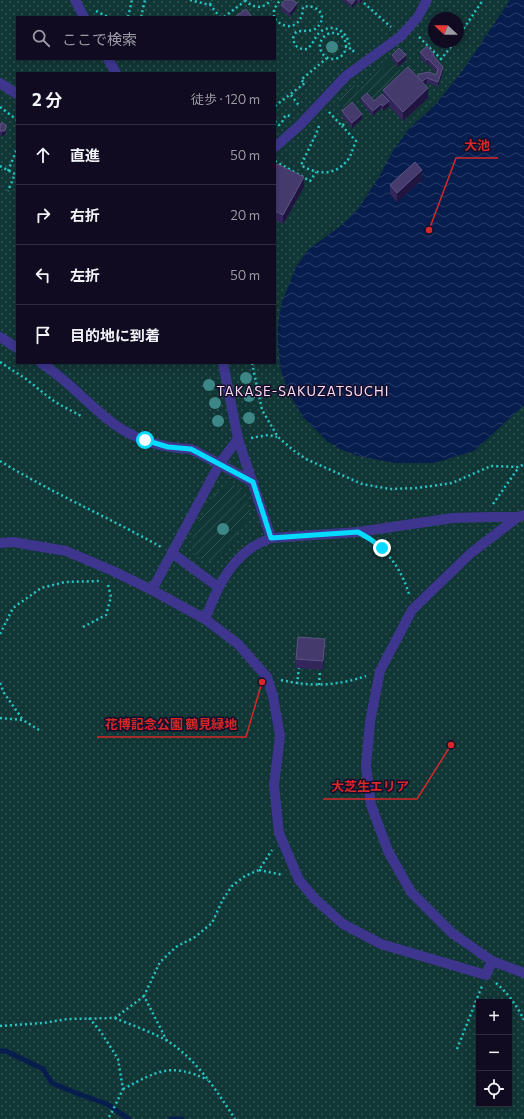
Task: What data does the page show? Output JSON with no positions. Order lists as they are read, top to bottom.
{
  "districts": ["TAKASE-SAKUZATSUCHI"],
  "places": ["大池", "花博記念公園 鶴見緑地", "大芝生エリア"],
  "north": "left",
  "page": {
    "search": "ここで検索",
    "heading": ["2 分", "徒歩 · 120 m"],
    "list": [
      ["直進", "50 m"],
      ["右折", "20 m"],
      ["左折", "50 m"],
      "目的地に到着"
    ],
    "map_buttons": ["+", "−"]
  }
}
